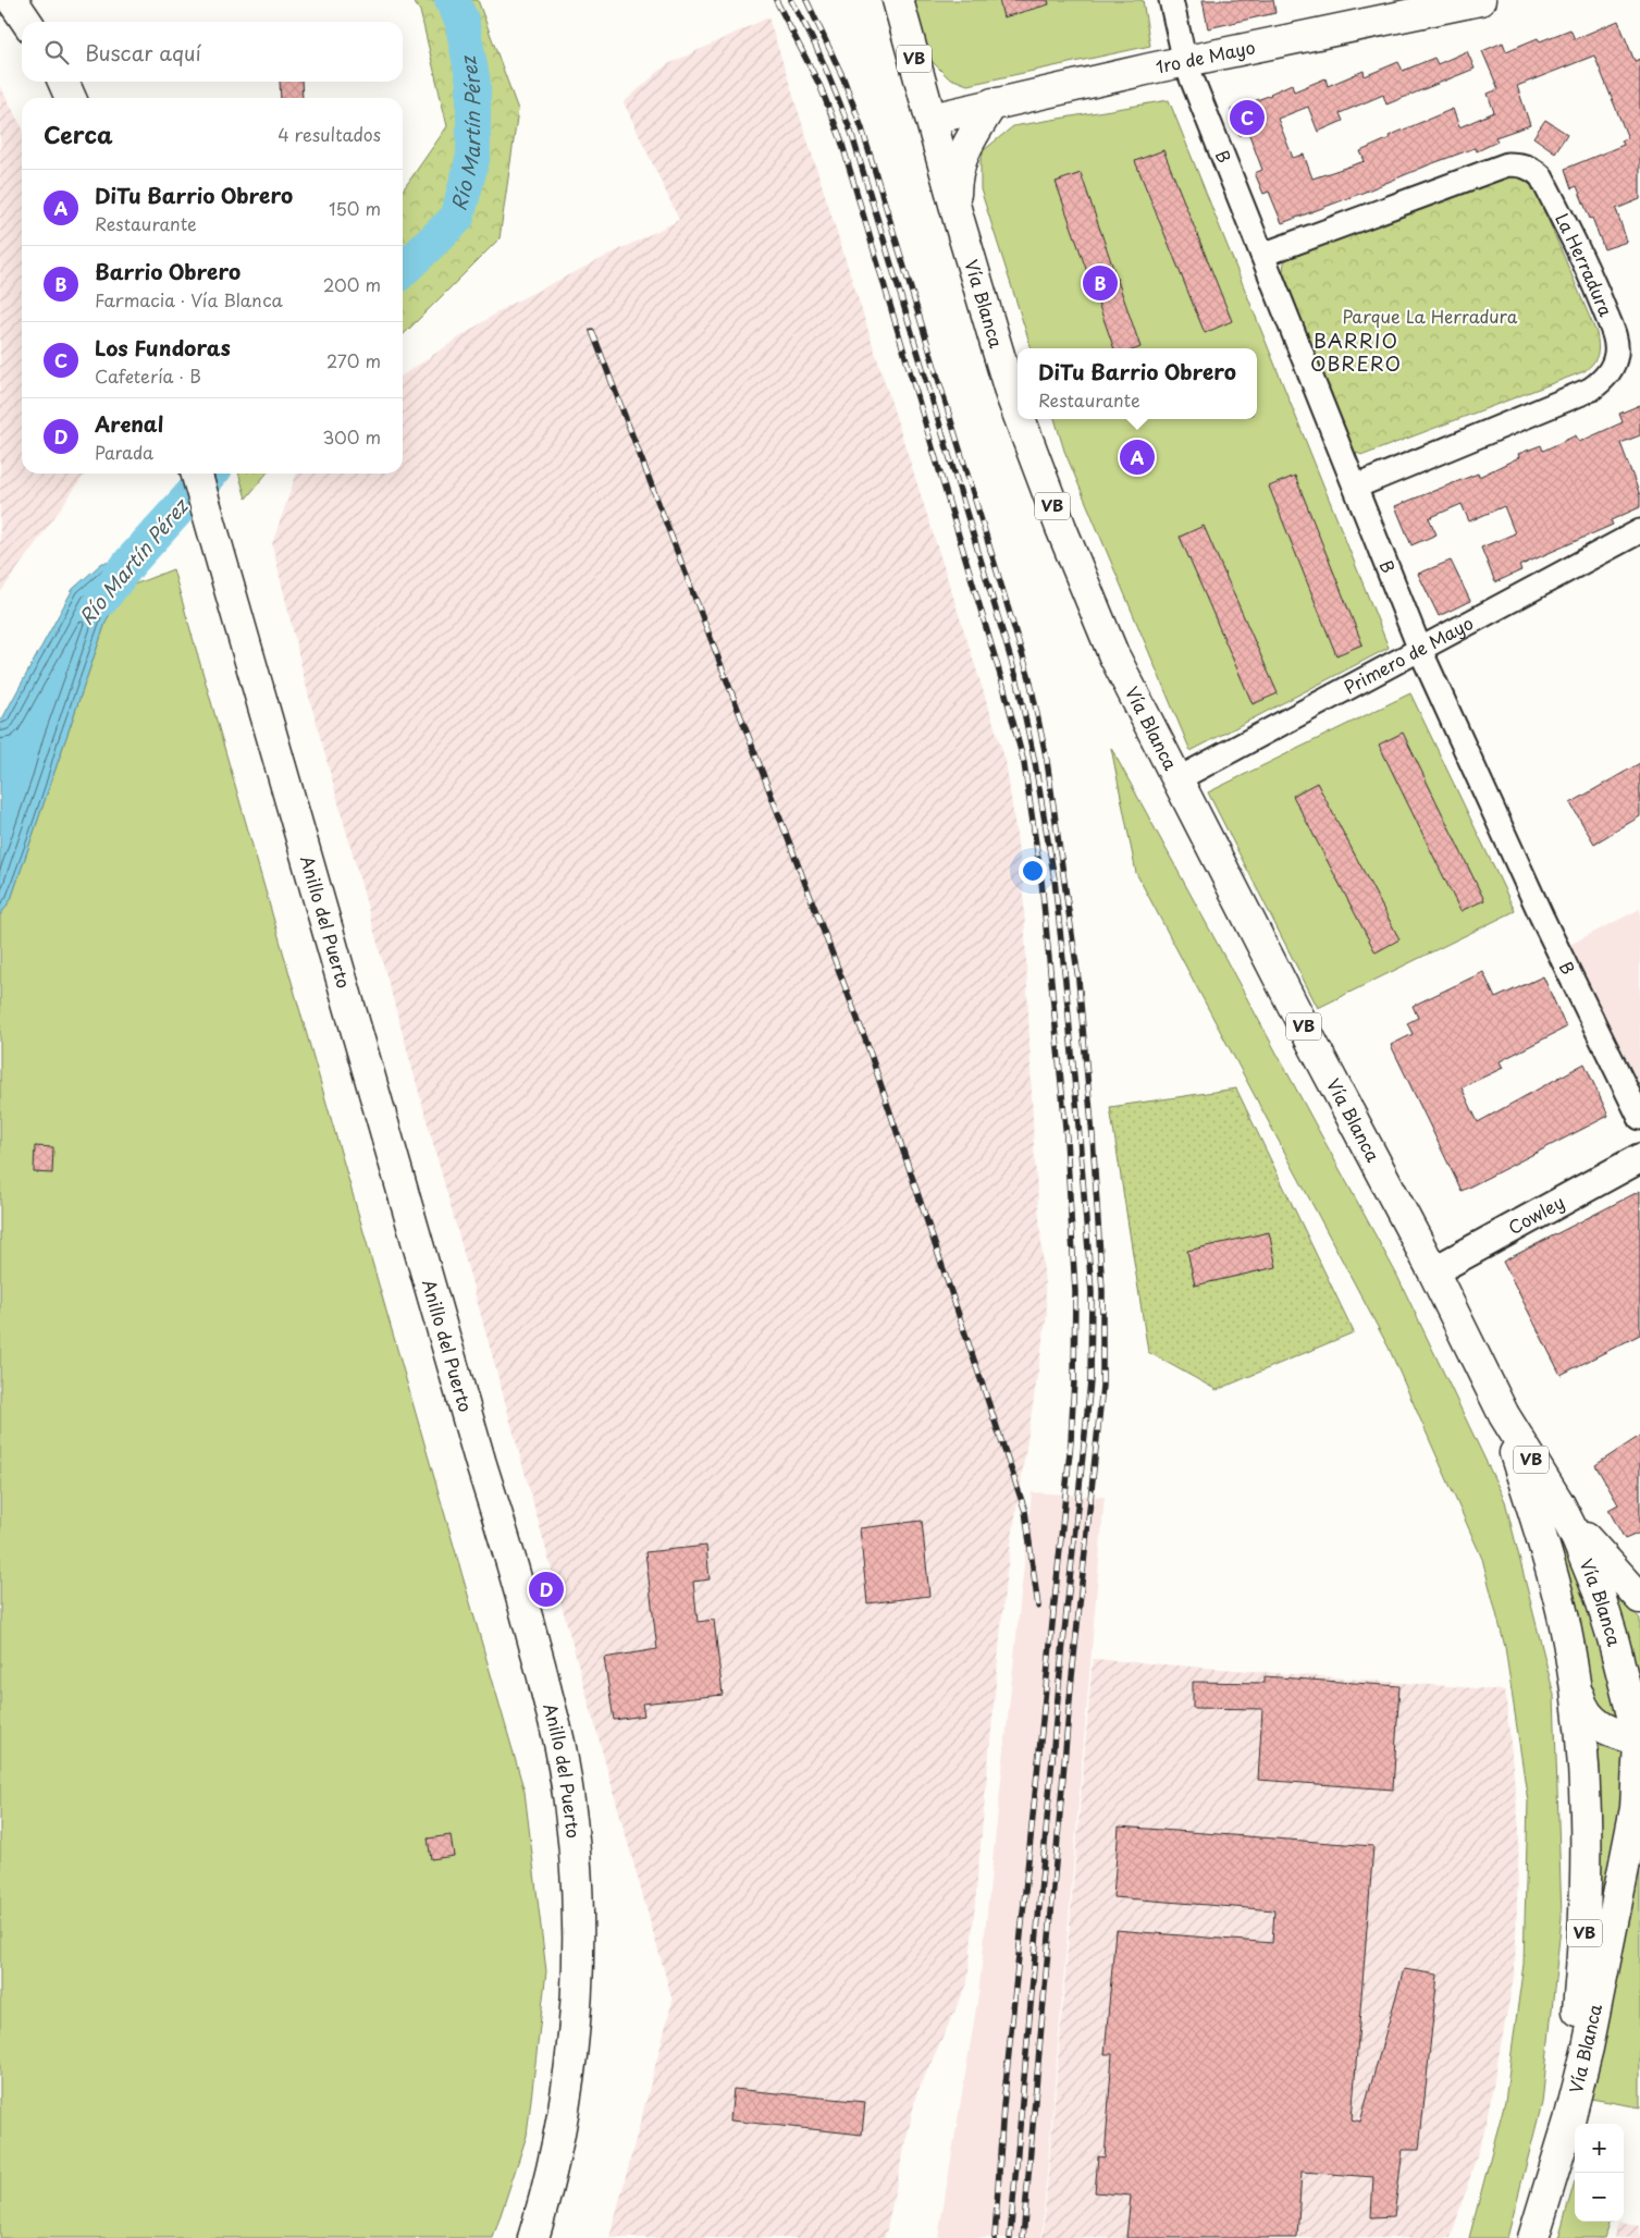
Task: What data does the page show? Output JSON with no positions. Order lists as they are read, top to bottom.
{
  "streets": {
    "main road": [
      "1ro de Mayo",
      "VB",
      "Vía Blanca",
      "Anillo del Puerto"
    ],
    "street": [
      "B",
      "La Herradura",
      "Primero de Mayo",
      "Cowley"
    ]
  },
  "crossings": [
    ["1ro de Mayo", "B"],
    ["1ro de Mayo", "Vía Blanca"],
    ["B", "La Herradura"],
    ["B", "Primero de Mayo"],
    ["Vía Blanca", "Primero de Mayo"],
    ["Vía Blanca", "Cowley"]
  ],
  "districts": ["BARRIO OBRERO"],
  "water": ["Río Martín Pérez"],
  "parks": ["Parque La Herradura"],
  "page": {
    "search": "Buscar aquí",
    "pins": [
      "C",
      "B",
      "A",
      "D"
    ],
    "heading": ["Cerca", "4 resultados"],
    "list": [
      {
        "mark": "A",
        "name": "DiTu Barrio Obrero",
        "note": "Restaurante",
        "value": "150 m"
      },
      {
        "mark": "B",
        "name": "Barrio Obrero",
        "note": "Farmacia · Vía Blanca",
        "value": "200 m"
      },
      {
        "mark": "C",
        "name": "Los Fundoras",
        "note": "Cafetería · B",
        "value": "270 m"
      },
      {
        "mark": "D",
        "name": "Arenal",
        "note": "Parada",
        "value": "300 m"
      }
    ],
    "popup": ["DiTu Barrio Obrero", "Restaurante"],
    "map_buttons": ["+", "−"]
  }
}
